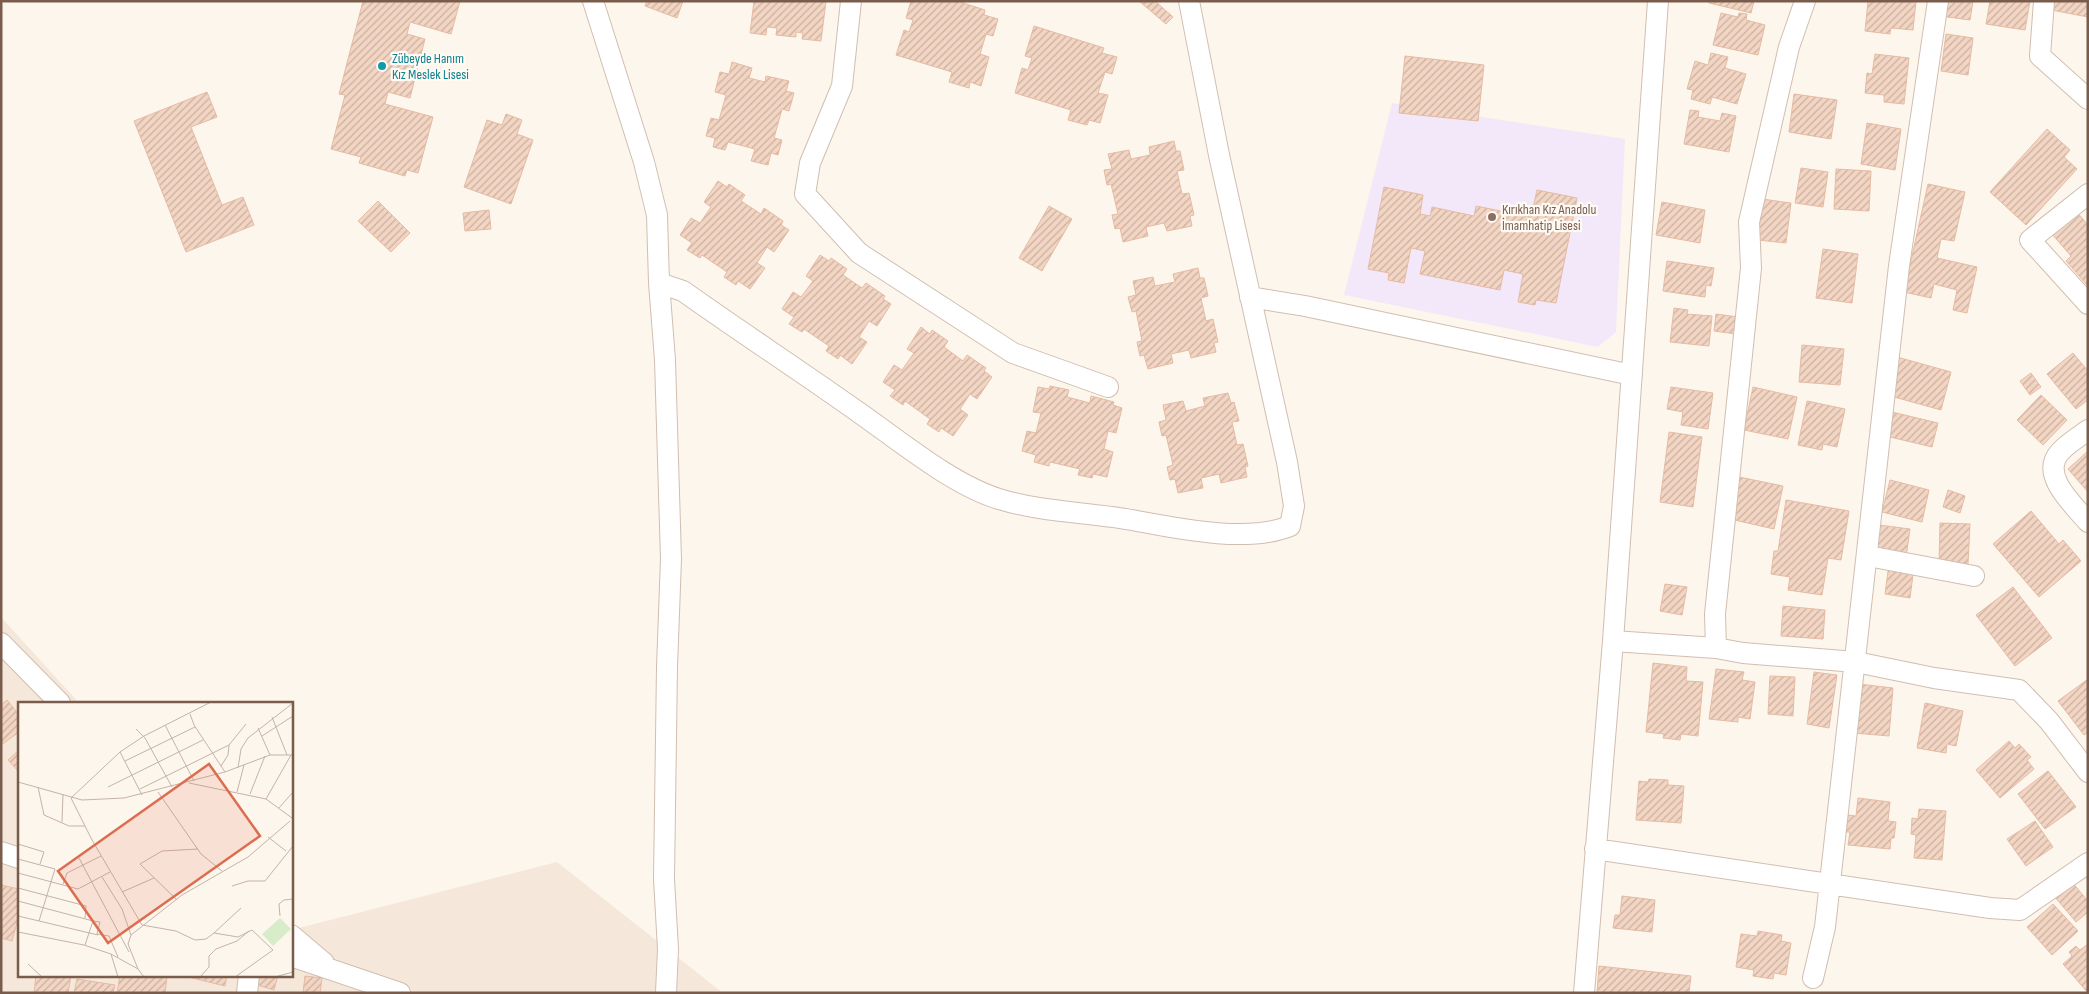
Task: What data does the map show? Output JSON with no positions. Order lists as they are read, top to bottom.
{
  "places": ["Zübeyde Hanım Kız Meslek Lisesi", "Kırıkhan Kız Anadolu İmamhatip Lisesi"]
}
